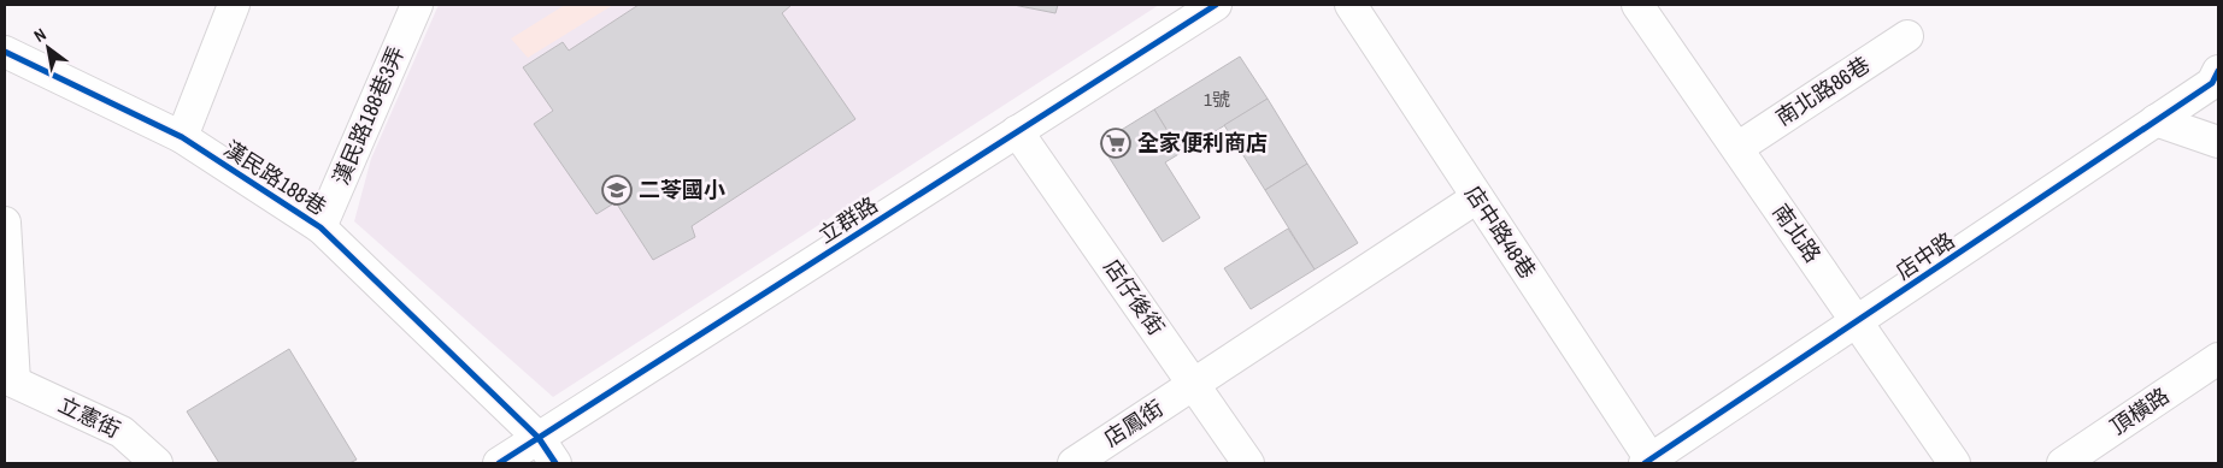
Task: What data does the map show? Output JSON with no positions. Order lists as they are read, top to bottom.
{
  "streets": {
    "street": [
      "南北路86巷",
      "漢民路188巷3弄",
      "漢民路188巷",
      "立群路",
      "店中路48巷",
      "南北路",
      "店中路",
      "店仔後街",
      "頂橫路",
      "立憲街",
      "店鳳街"
    ]
  },
  "crossings": [
    ["南北路86巷", "南北路"],
    ["漢民路188巷3弄", "漢民路188巷"],
    ["漢民路188巷", "立群路"],
    ["立群路", "店仔後街"],
    ["店中路48巷", "店中路"],
    ["店中路48巷", "店鳳街"],
    ["南北路", "店中路"],
    ["店仔後街", "店鳳街"]
  ],
  "places": {
    "supermarket": ["全家便利商店"],
    "school or university": ["二苓國小"]
  },
  "house_numbers": ["1號"],
  "north": "top left"
}
